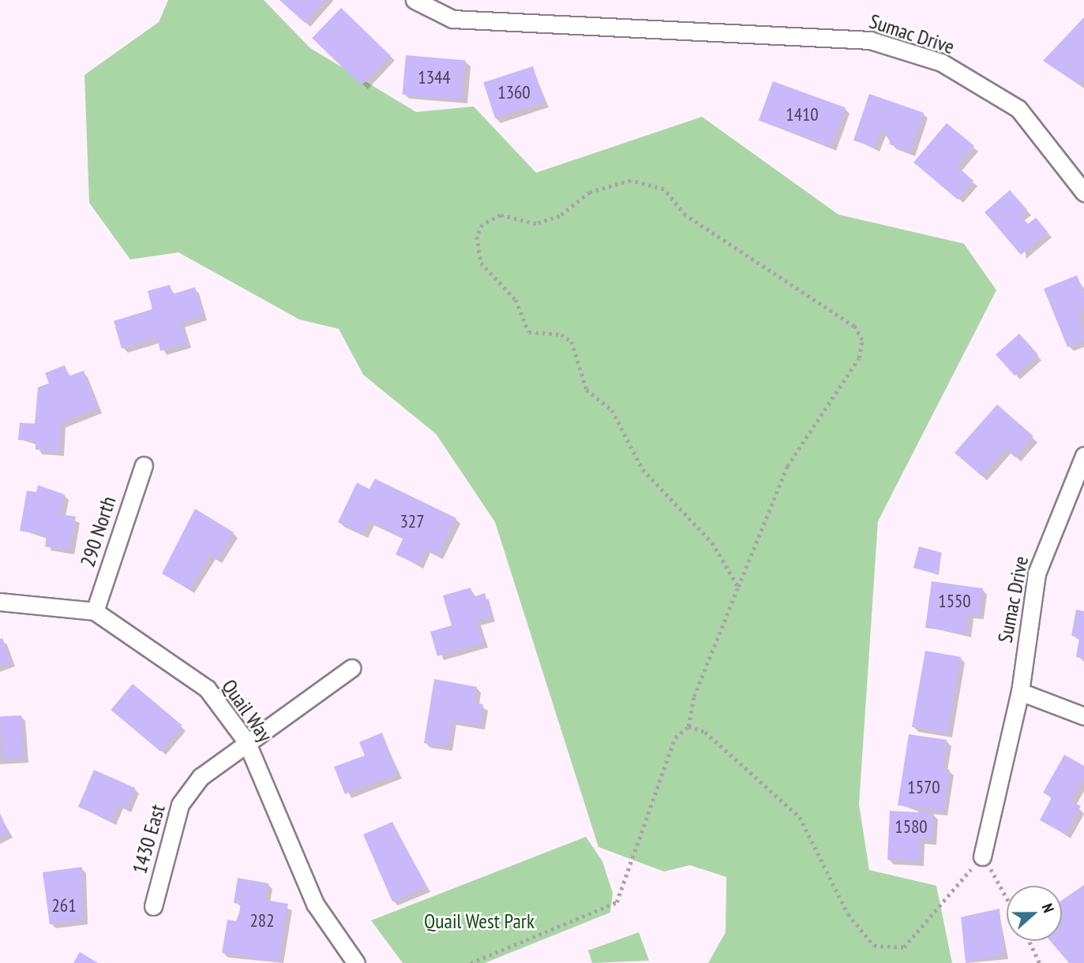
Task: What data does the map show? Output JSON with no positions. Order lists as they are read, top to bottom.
{
  "streets": {
    "street": [
      "Sumac Drive",
      "290 North",
      "Quail Way",
      "1430 East"
    ]
  },
  "crossings": [
    ["290 North", "Quail Way"],
    ["Quail Way", "1430 East"]
  ],
  "parks": ["Quail West Park"],
  "house_numbers": [
    "1344",
    "1360",
    "1410",
    "327",
    "1550",
    "1570",
    "1580",
    "261",
    "282"
  ],
  "north": "right"
}
